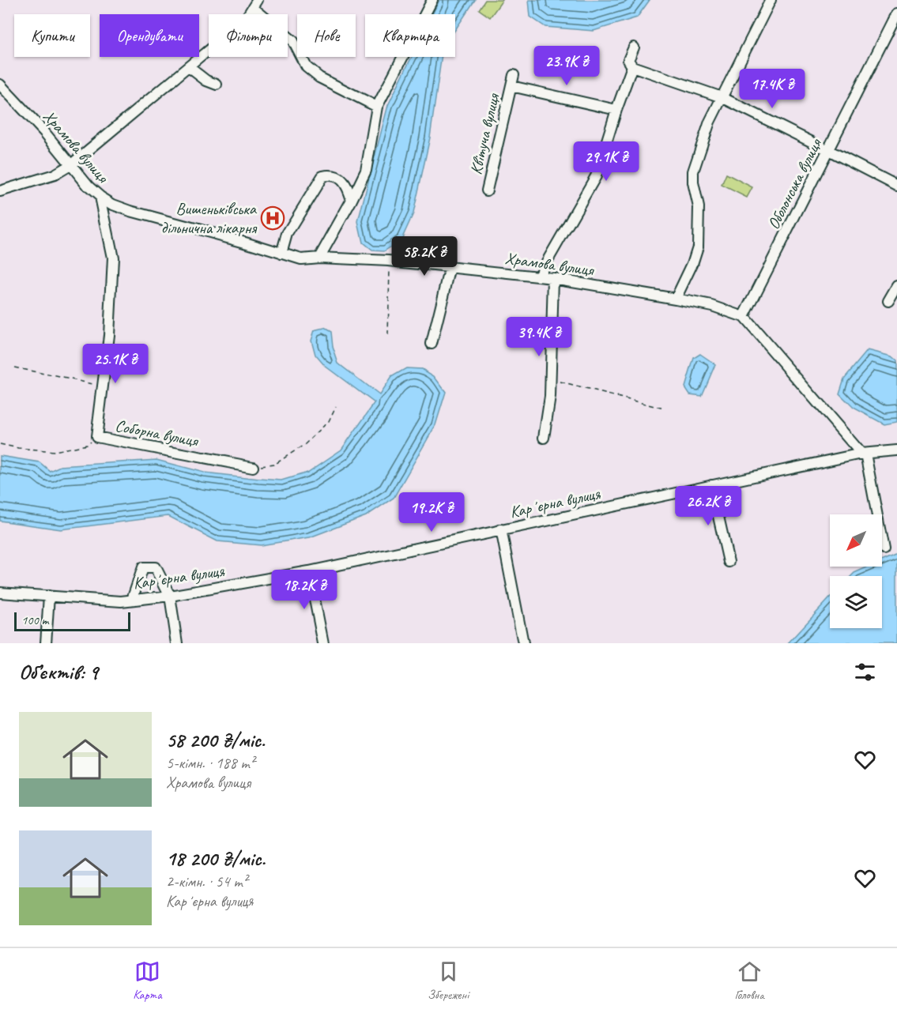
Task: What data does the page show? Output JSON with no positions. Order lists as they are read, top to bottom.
{
  "streets": {
    "street": [
      "Квітуча вулиця",
      "Храмова вулиця",
      "Оболонська вулиця",
      "Соборна вулиця",
      "Карʼєрна вулиця"
    ]
  },
  "crossings": [
    ["Храмова вулиця", "Оболонська вулиця"],
    ["Храмова вулиця", "Соборна вулиця"],
    ["Храмова вулиця", "Карʼєрна вулиця"]
  ],
  "places": {
    "hospital": ["Вишеньківська дільнична лікарня"]
  },
  "scale_bar": "100 m",
  "north": "bottom left",
  "page": {
    "chip": [
      "Купити",
      "Орендувати",
      "Фільтри",
      "Нове",
      "Квартира"
    ],
    "price": [
      "23.9K ₴",
      "17.4K ₴",
      "29.1K ₴",
      "58.2K ₴",
      "39.4K ₴",
      "25.1K ₴",
      "26.2K ₴",
      "19.2K ₴",
      "18.2K ₴"
    ],
    "scale": "100 m",
    "heading": "Об’єктів: 9",
    "list": [
      {
        "name": "58 200 ₴/міс.",
        "note": "5-кімн. · 188 m² · Храмова вулиця"
      },
      {
        "name": "18 200 ₴/міс.",
        "note": "2-кімн. · 54 m² · Карʼєрна вулиця"
      }
    ],
    "tabs": ["Карта", "Збережені", "Головна"]
  }
}
